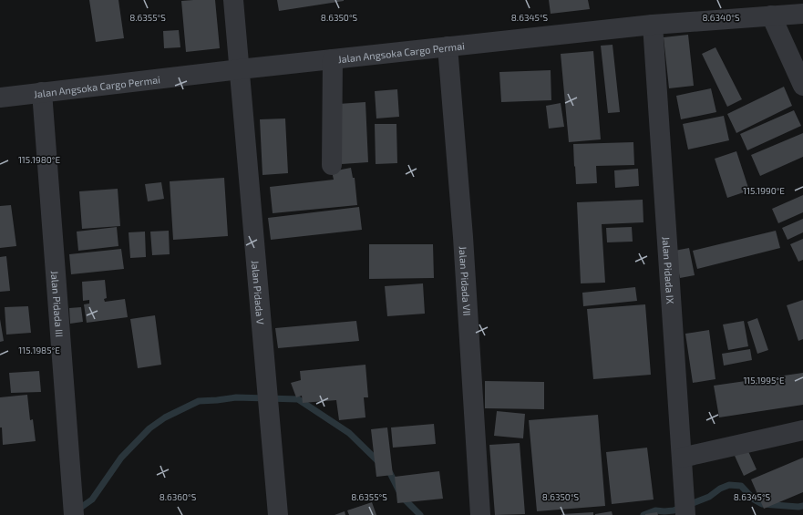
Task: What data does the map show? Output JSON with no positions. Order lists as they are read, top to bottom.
{
  "streets": {
    "street": [
      "Jalan Angsoka Cargo Permai",
      "Jalan Pidada IX",
      "Jalan Pidada VII",
      "Jalan Pidada V",
      "Jalan Pidada III"
    ]
  },
  "crossings": [
    ["Jalan Angsoka Cargo Permai", "Jalan Pidada IX"],
    ["Jalan Angsoka Cargo Permai", "Jalan Pidada VII"],
    ["Jalan Angsoka Cargo Permai", "Jalan Pidada V"],
    ["Jalan Angsoka Cargo Permai", "Jalan Pidada III"]
  ],
  "coordinates": [
    "8.6355°S",
    "8.6350°S",
    "8.6345°S",
    "8.6340°S",
    "115.1980°E",
    "115.1990°E",
    "115.1985°E",
    "115.1995°E",
    "8.6360°S"
  ]
}
